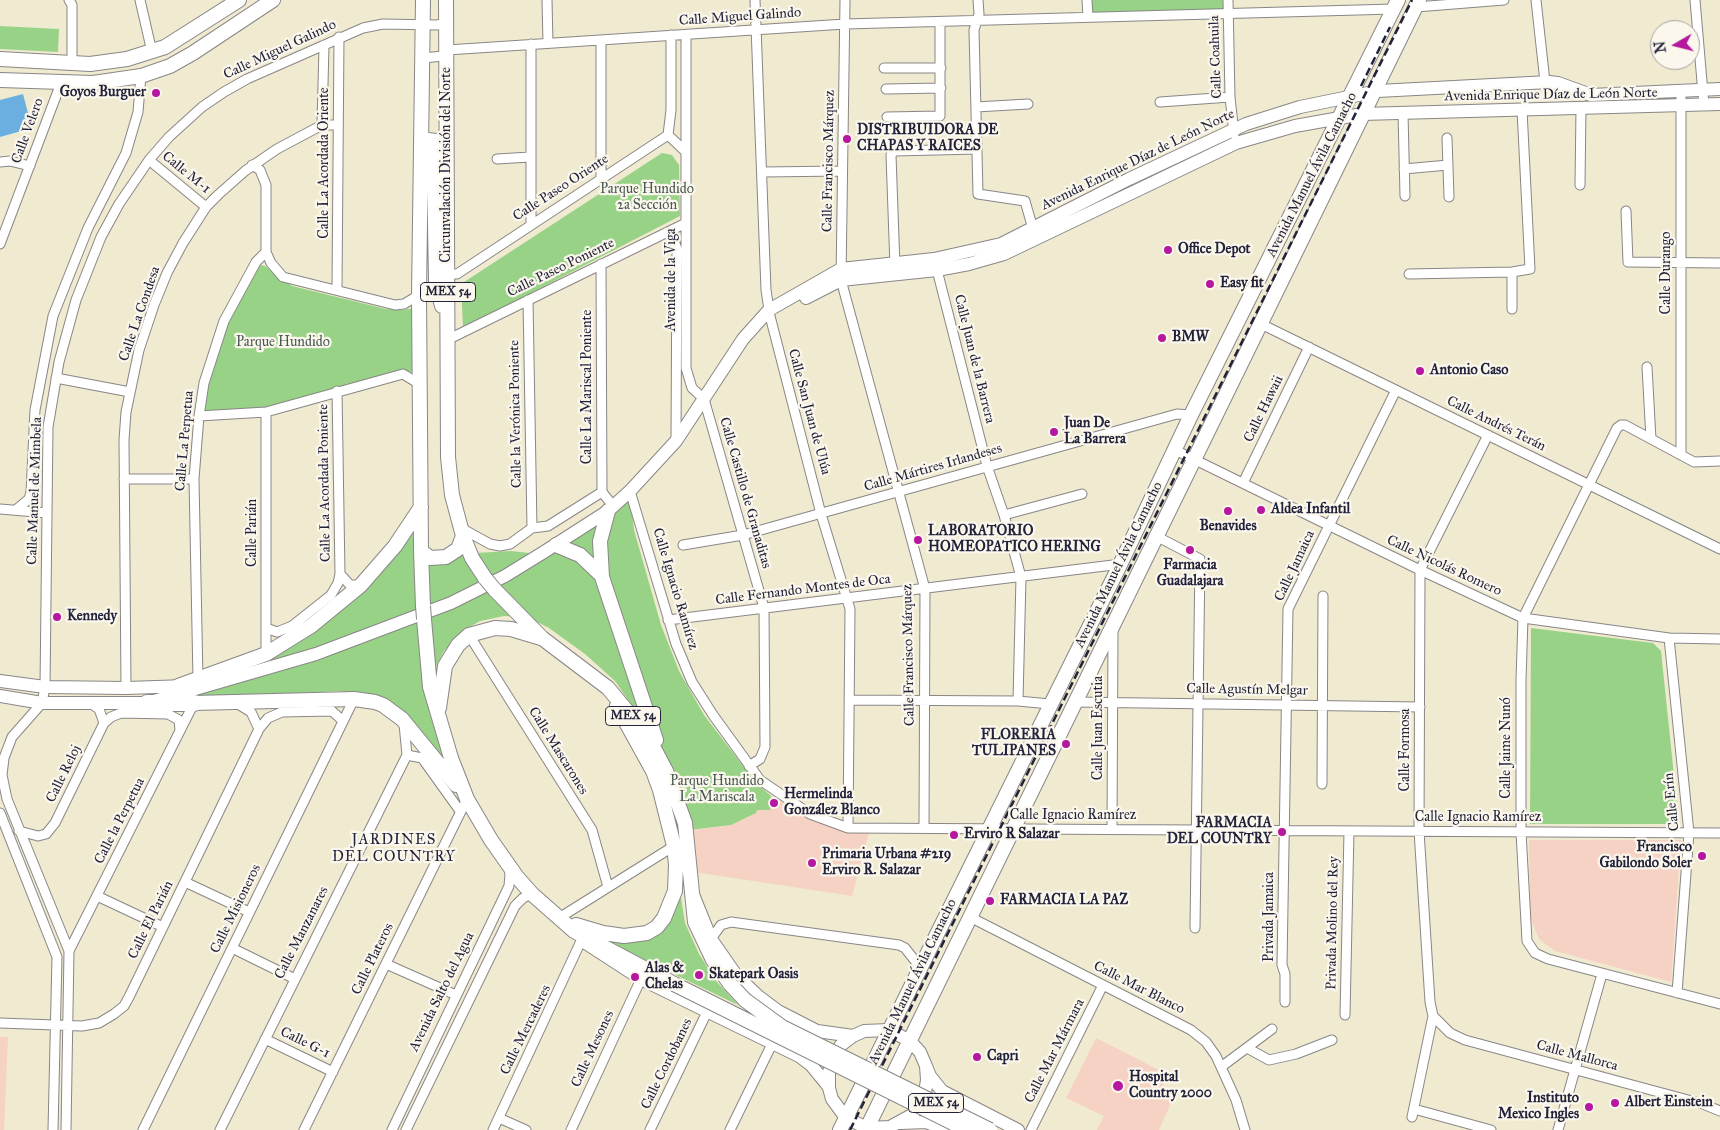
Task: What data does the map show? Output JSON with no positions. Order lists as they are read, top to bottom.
{
  "streets": {
    "main road": [
      "Avenida Enrique Díaz de León Norte",
      "Circunvalación División del Norte",
      "Avenida Manuel Ávila Camacho",
      "MEX 54"
    ],
    "street": [
      "Calle Miguel Galindo",
      "Calle Coahuila",
      "Calle Velero",
      "Calle Francisco Márquez",
      "Calle La Acordada Oriente",
      "Calle M-1",
      "Calle Paseo Oriente",
      "Calle Paseo Poniente",
      "Calle Durango",
      "Avenida de la Viga",
      "Calle La Condesa",
      "Calle Juan de la Barrera",
      "Calle La Mariscal Poniente",
      "Calle Hawaii",
      "Calle San Juan de Ulúa",
      "Calle la Verónica Poniente",
      "Calle Andrés Terán",
      "Calle La Perpetua",
      "Calle Mártires Irlandeses",
      "Calle La Acordada Poniente",
      "Calle Manuel de Mimbela",
      "Calle Castillo de Granaditas",
      "Calle Parián",
      "Calle Jamaica",
      "Calle Nicolás Romero",
      "Calle Ignacio Ramírez",
      "Calle Fernando Montes de Oca",
      "Calle Agustín Melgar",
      "Calle Juan Escutia",
      "Calle Jaime Nunó",
      "Calle Formosa",
      "Calle Mascarones",
      "Calle Reloj",
      "Calle Erín",
      "Calle la Perpetua",
      "Calle Misioneros",
      "Privada Jamaica",
      "Calle El Parián",
      "Privada Molino del Rey",
      "Calle Manzanares",
      "Calle Plateros",
      "Calle Mar Blanco",
      "Avenida Salto del Agua",
      "Calle Mercaderes",
      "Calle G-1",
      "Calle Mesones",
      "Calle Mar Mármara",
      "Calle Mallorca",
      "Calle Cordobanes"
    ]
  },
  "crossings": [
    ["Calle Miguel Galindo", "Calle Coahuila"],
    ["Calle Miguel Galindo", "Calle Francisco Márquez"],
    ["Calle Miguel Galindo", "Calle La Acordada Oriente"],
    ["Calle Miguel Galindo", "Circunvalación División del Norte"],
    ["Calle Miguel Galindo", "Calle M-1"],
    ["Calle Miguel Galindo", "Avenida Manuel Ávila Camacho"],
    ["Calle Miguel Galindo", "Avenida de la Viga"],
    ["Calle Miguel Galindo", "Calle San Juan de Ulúa"],
    ["Calle Miguel Galindo", "Calle Manuel de Mimbela"],
    ["Calle Coahuila", "Avenida Enrique Díaz de León Norte"],
    ["Avenida Enrique Díaz de León Norte", "Calle Francisco Márquez"],
    ["Avenida Enrique Díaz de León Norte", "Avenida Manuel Ávila Camacho"],
    ["Avenida Enrique Díaz de León Norte", "Calle Durango"],
    ["Avenida Enrique Díaz de León Norte", "Avenida de la Viga"],
    ["Avenida Enrique Díaz de León Norte", "Calle Juan de la Barrera"],
    ["Avenida Enrique Díaz de León Norte", "Calle San Juan de Ulúa"],
    ["Avenida Enrique Díaz de León Norte", "Calle La Perpetua"],
    ["Avenida Enrique Díaz de León Norte", "Calle Manuel de Mimbela"],
    ["Avenida Enrique Díaz de León Norte", "Calle Castillo de Granaditas"],
    ["Avenida Enrique Díaz de León Norte", "Calle Ignacio Ramírez"],
    ["Calle Francisco Márquez", "Calle Mártires Irlandeses"],
    ["Calle Francisco Márquez", "Calle Ignacio Ramírez"],
    ["Calle Francisco Márquez", "Calle Fernando Montes de Oca"],
    ["Calle La Acordada Oriente", "Calle La Condesa"],
    ["Circunvalación División del Norte", "Calle Paseo Oriente"],
    ["Circunvalación División del Norte", "Calle Paseo Poniente"],
    ["Circunvalación División del Norte", "MEX 54"],
    ["Circunvalación División del Norte", "Calle Plateros"],
    ["Circunvalación División del Norte", "Avenida Salto del Agua"],
    ["Circunvalación División del Norte", "Calle Mercaderes"],
    ["Calle M-1", "Calle La Condesa"],
    ["Calle M-1", "Calle Manuel de Mimbela"],
    ["Avenida Manuel Ávila Camacho", "Calle Andrés Terán"],
    ["Avenida Manuel Ávila Camacho", "Calle Mártires Irlandeses"],
    ["Avenida Manuel Ávila Camacho", "Calle Nicolás Romero"],
    ["Avenida Manuel Ávila Camacho", "Calle Ignacio Ramírez"],
    ["Avenida Manuel Ávila Camacho", "Calle Fernando Montes de Oca"],
    ["Avenida Manuel Ávila Camacho", "Calle Agustín Melgar"],
    ["Avenida Manuel Ávila Camacho", "Calle Juan Escutia"],
    ["Avenida Manuel Ávila Camacho", "Calle Mar Blanco"],
    ["Calle Paseo Poniente", "Avenida de la Viga"],
    ["Calle Paseo Poniente", "Calle La Mariscal Poniente"],
    ["Calle Paseo Poniente", "Calle la Verónica Poniente"],
    ["Avenida de la Viga", "Calle Castillo de Granaditas"],
    ["MEX 54", "Calle Mercaderes"],
    ["MEX 54", "Calle Mesones"],
    ["MEX 54", "Calle Cordobanes"],
    ["Calle Juan de la Barrera", "Calle Mártires Irlandeses"],
    ["Calle Juan de la Barrera", "Calle Fernando Montes de Oca"],
    ["Calle Hawaii", "Calle Andrés Terán"],
    ["Calle Hawaii", "Calle Nicolás Romero"],
    ["Calle San Juan de Ulúa", "Calle Mártires Irlandeses"],
    ["Calle San Juan de Ulúa", "Calle Ignacio Ramírez"],
    ["Calle San Juan de Ulúa", "Calle Fernando Montes de Oca"],
    ["Calle Andrés Terán", "Calle Jamaica"],
    ["Calle Andrés Terán", "Calle Jaime Nunó"],
    ["Calle Andrés Terán", "Calle Formosa"],
    ["Calle Mártires Irlandeses", "Calle Castillo de Granaditas"],
    ["Calle Castillo de Granaditas", "Calle Ignacio Ramírez"],
    ["Calle Castillo de Granaditas", "Calle Fernando Montes de Oca"],
    ["Calle Jamaica", "Calle Nicolás Romero"],
    ["Calle Jamaica", "Calle Ignacio Ramírez"],
    ["Calle Jamaica", "Calle Agustín Melgar"],
    ["Calle Jamaica", "Privada Jamaica"],
    ["Calle Nicolás Romero", "Calle Jaime Nunó"],
    ["Calle Nicolás Romero", "Calle Formosa"],
    ["Calle Nicolás Romero", "Calle Erín"],
    ["Calle Ignacio Ramírez", "Calle Fernando Montes de Oca"],
    ["Calle Ignacio Ramírez", "Calle Juan Escutia"],
    ["Calle Ignacio Ramírez", "Calle Jaime Nunó"],
    ["Calle Ignacio Ramírez", "Calle Formosa"],
    ["Calle Ignacio Ramírez", "Calle Erín"],
    ["Calle Ignacio Ramírez", "Privada Jamaica"],
    ["Calle Ignacio Ramírez", "Privada Molino del Rey"],
    ["Calle Agustín Melgar", "Calle Juan Escutia"],
    ["Calle Agustín Melgar", "Calle Formosa"],
    ["Calle Jaime Nunó", "Calle Erín"],
    ["Calle Formosa", "Calle Mallorca"],
    ["Calle Manzanares", "Calle G-1"],
    ["Calle Plateros", "Calle G-1"],
    ["Calle Mar Blanco", "Calle Mar Mármara"]
  ],
  "districts": ["JARDINES DEL COUNTRY"],
  "parks": ["Parque Hundido 2a Sección", "Parque Hundido", "Parque Hundido La Mariscala"],
  "places": [
    "Goyos Burguer",
    "DISTRIBUIDORA DE CHAPAS Y RAICES",
    "Office Depot",
    "Easy fit",
    "BMW",
    "Antonio Caso",
    "Juan De La Barrera",
    "Aldea Infantil",
    "Benavides",
    "LABORATORIO HOMEOPATICO HERING",
    "Farmacia Guadalajara",
    "Kennedy",
    "FLORERIA TULIPANES",
    "Hermelinda González Blanco",
    "FARMACIA DEL COUNTRY",
    "Erviro R Salazar",
    "Francisco Gabilondo Soler",
    "Primaria Urbana #219 Erviro R. Salazar",
    "FARMACIA LA PAZ",
    "Skatepark Oasis",
    "Alas & Chelas",
    "Capri",
    "Hospital Country 2000",
    "Albert Einstein",
    "Instituto Mexico Ingles"
  ],
  "north": "left"
}
